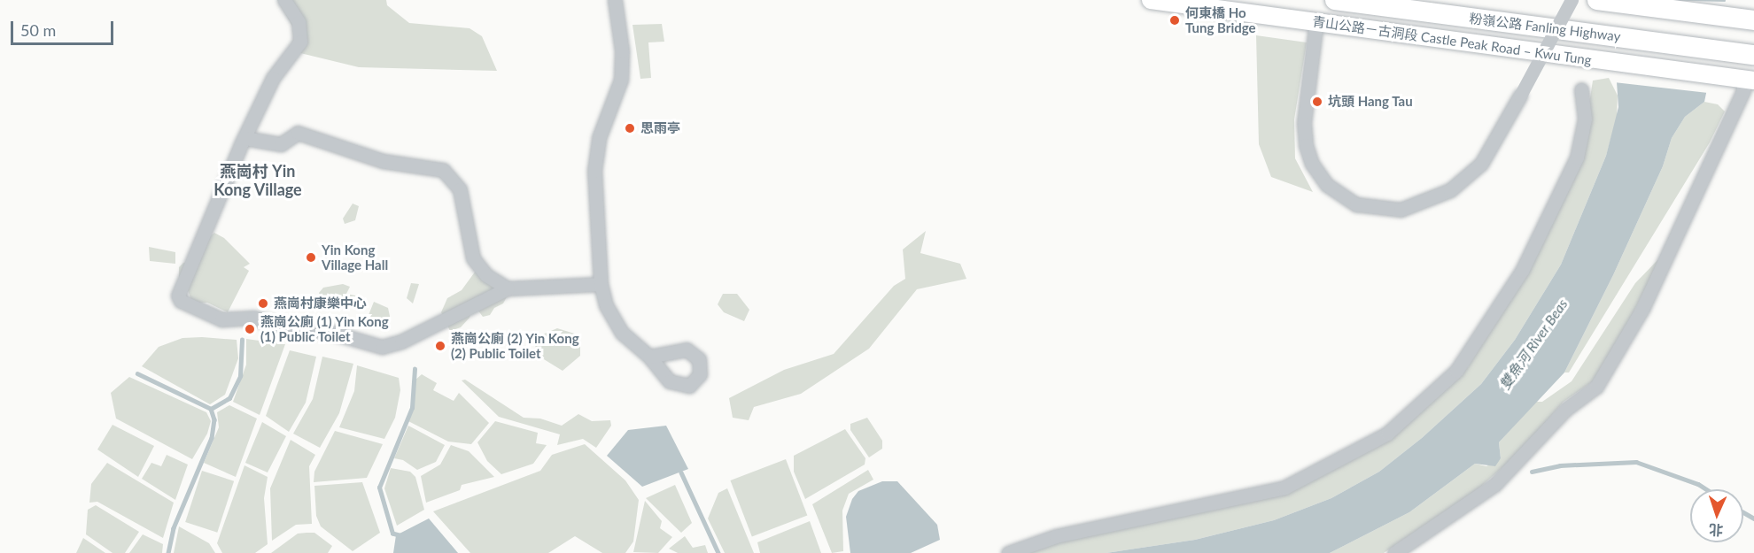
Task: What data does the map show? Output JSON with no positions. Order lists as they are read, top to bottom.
{
  "streets": {
    "highway": ["粉嶺公路 Fanling Highway"],
    "main road": ["青山公路－古洞段 Castle Peak Road – Kwu Tung"]
  },
  "districts": ["燕崗村 Yin Kong Village"],
  "water": ["雙魚河 River Beas"],
  "places": [
    "何東橋 Ho Tung Bridge",
    "坑頭 Hang Tau",
    "思雨亭",
    "Yin Kong Village Hall",
    "燕崗村康樂中心",
    "燕崗公廁 (1) Yin Kong (1) Public Toilet",
    "燕崗公廁 (2) Yin Kong (2) Public Toilet"
  ],
  "scale_bar": "50 m",
  "north": "bottom"
}
